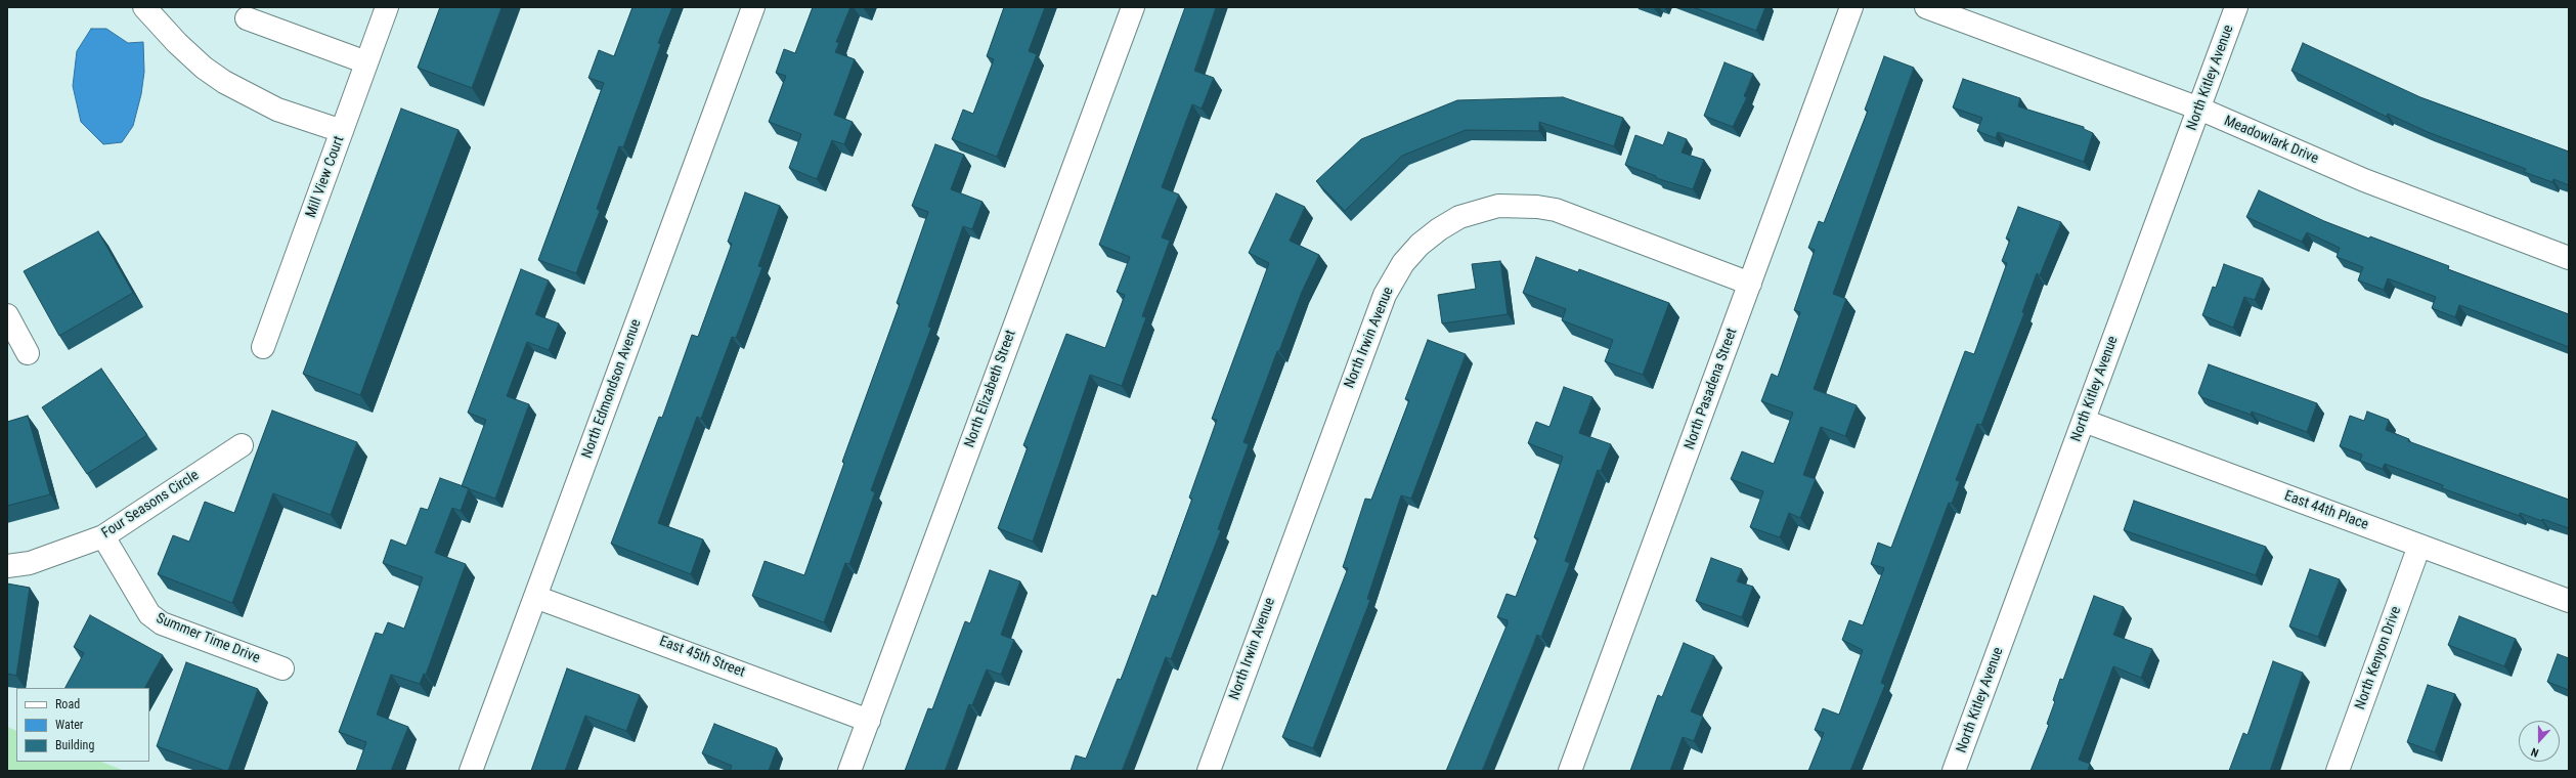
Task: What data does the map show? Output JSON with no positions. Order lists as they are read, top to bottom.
{
  "streets": {
    "street": [
      "North Kitley Avenue",
      "Meadowlark Drive",
      "Mill View Court",
      "North Irwin Avenue",
      "North Edmondson Avenue",
      "North Elizabeth Street",
      "North Pasadena Street",
      "Four Seasons Circle",
      "East 44th Place",
      "Summer Time Drive",
      "East 45th Street",
      "North Kenyon Drive"
    ]
  },
  "crossings": [
    ["North Kitley Avenue", "Meadowlark Drive"],
    ["North Kitley Avenue", "East 44th Place"],
    ["North Irwin Avenue", "North Pasadena Street"],
    ["North Edmondson Avenue", "East 45th Street"],
    ["North Elizabeth Street", "East 45th Street"],
    ["Four Seasons Circle", "Summer Time Drive"],
    ["East 44th Place", "North Kenyon Drive"]
  ],
  "legend": ["Road", "Water", "Building"],
  "north": "bottom"
}
